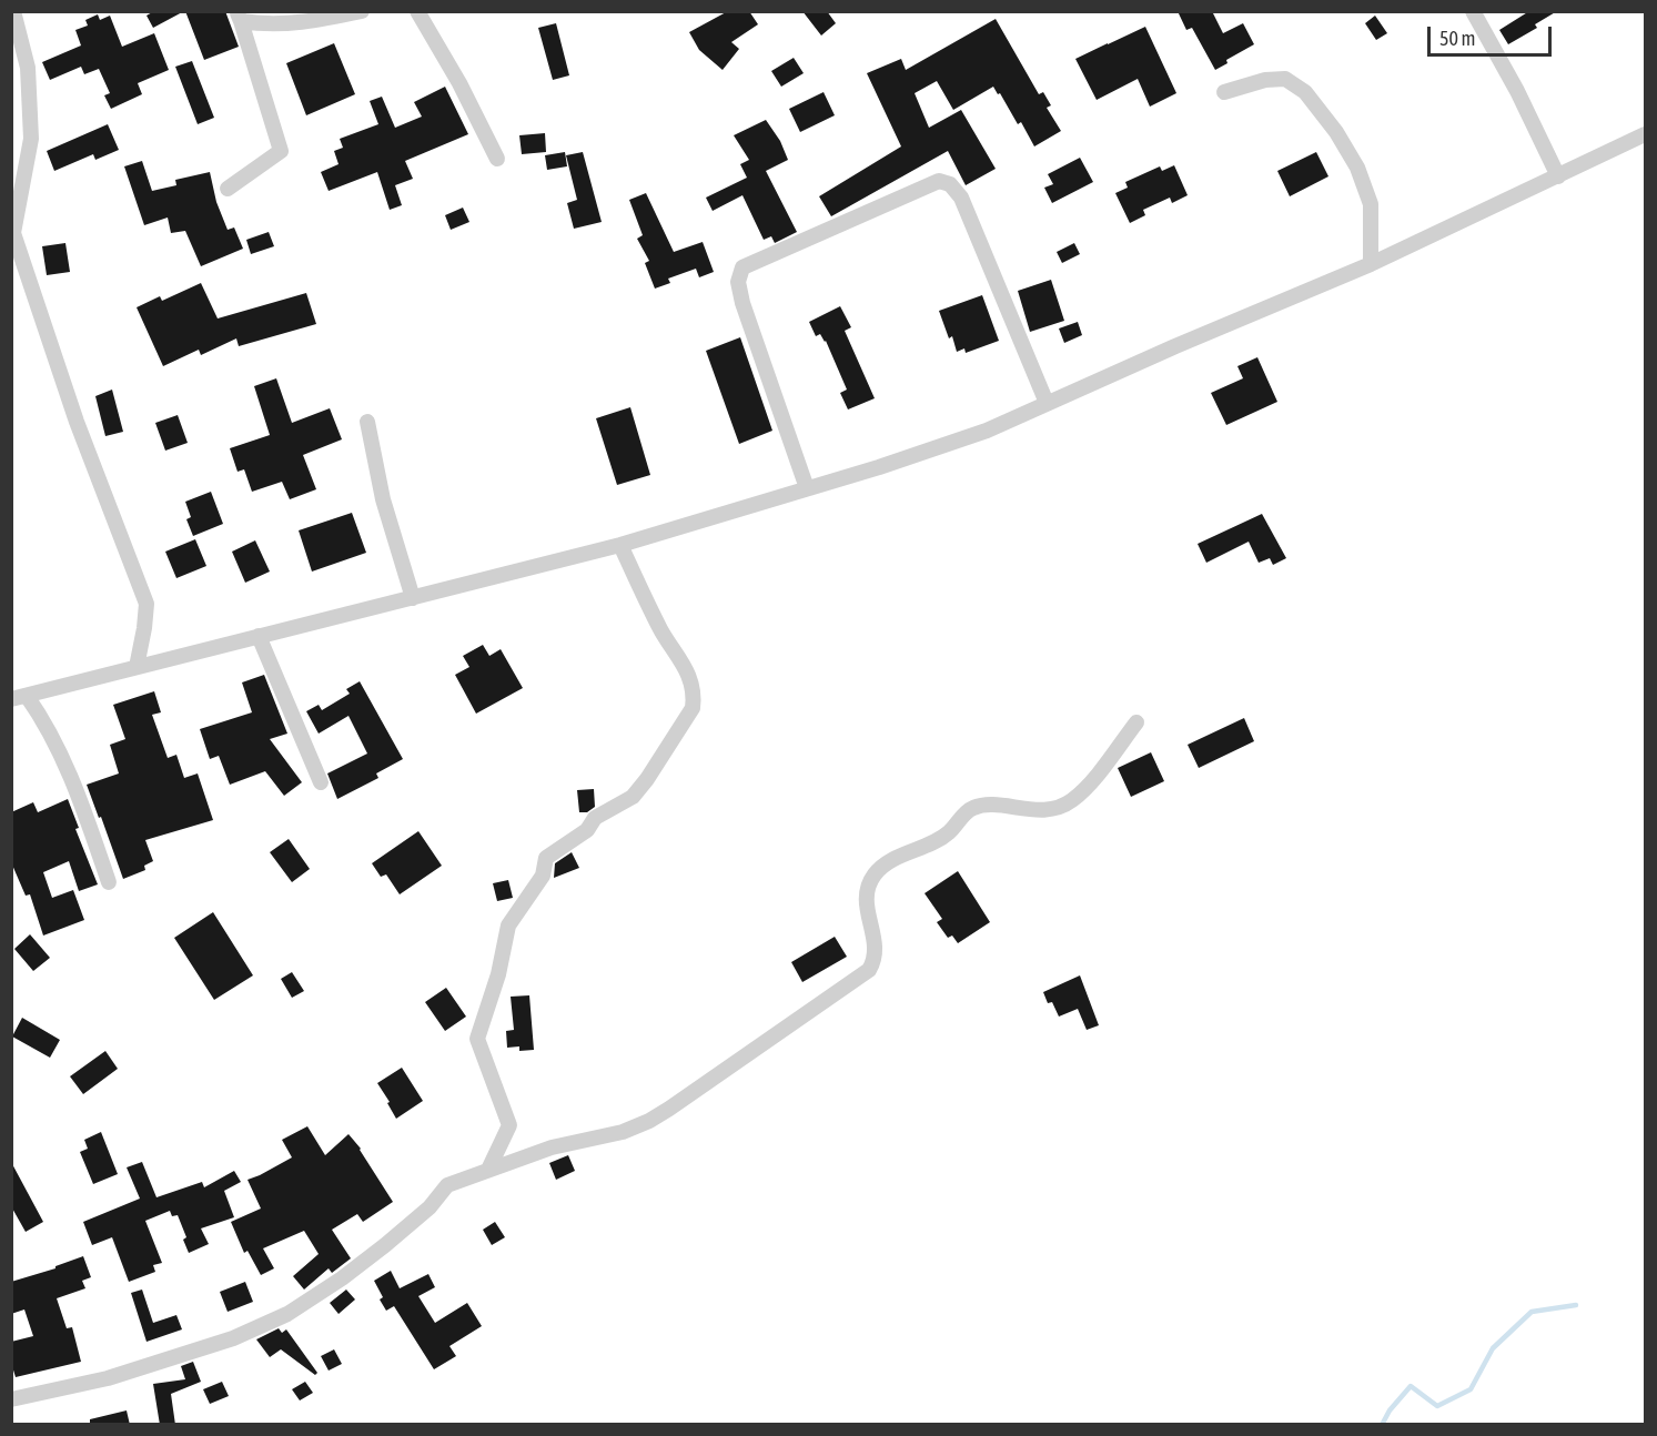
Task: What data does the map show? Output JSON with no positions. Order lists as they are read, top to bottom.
{
  "scale_bar": "50 m"
}
